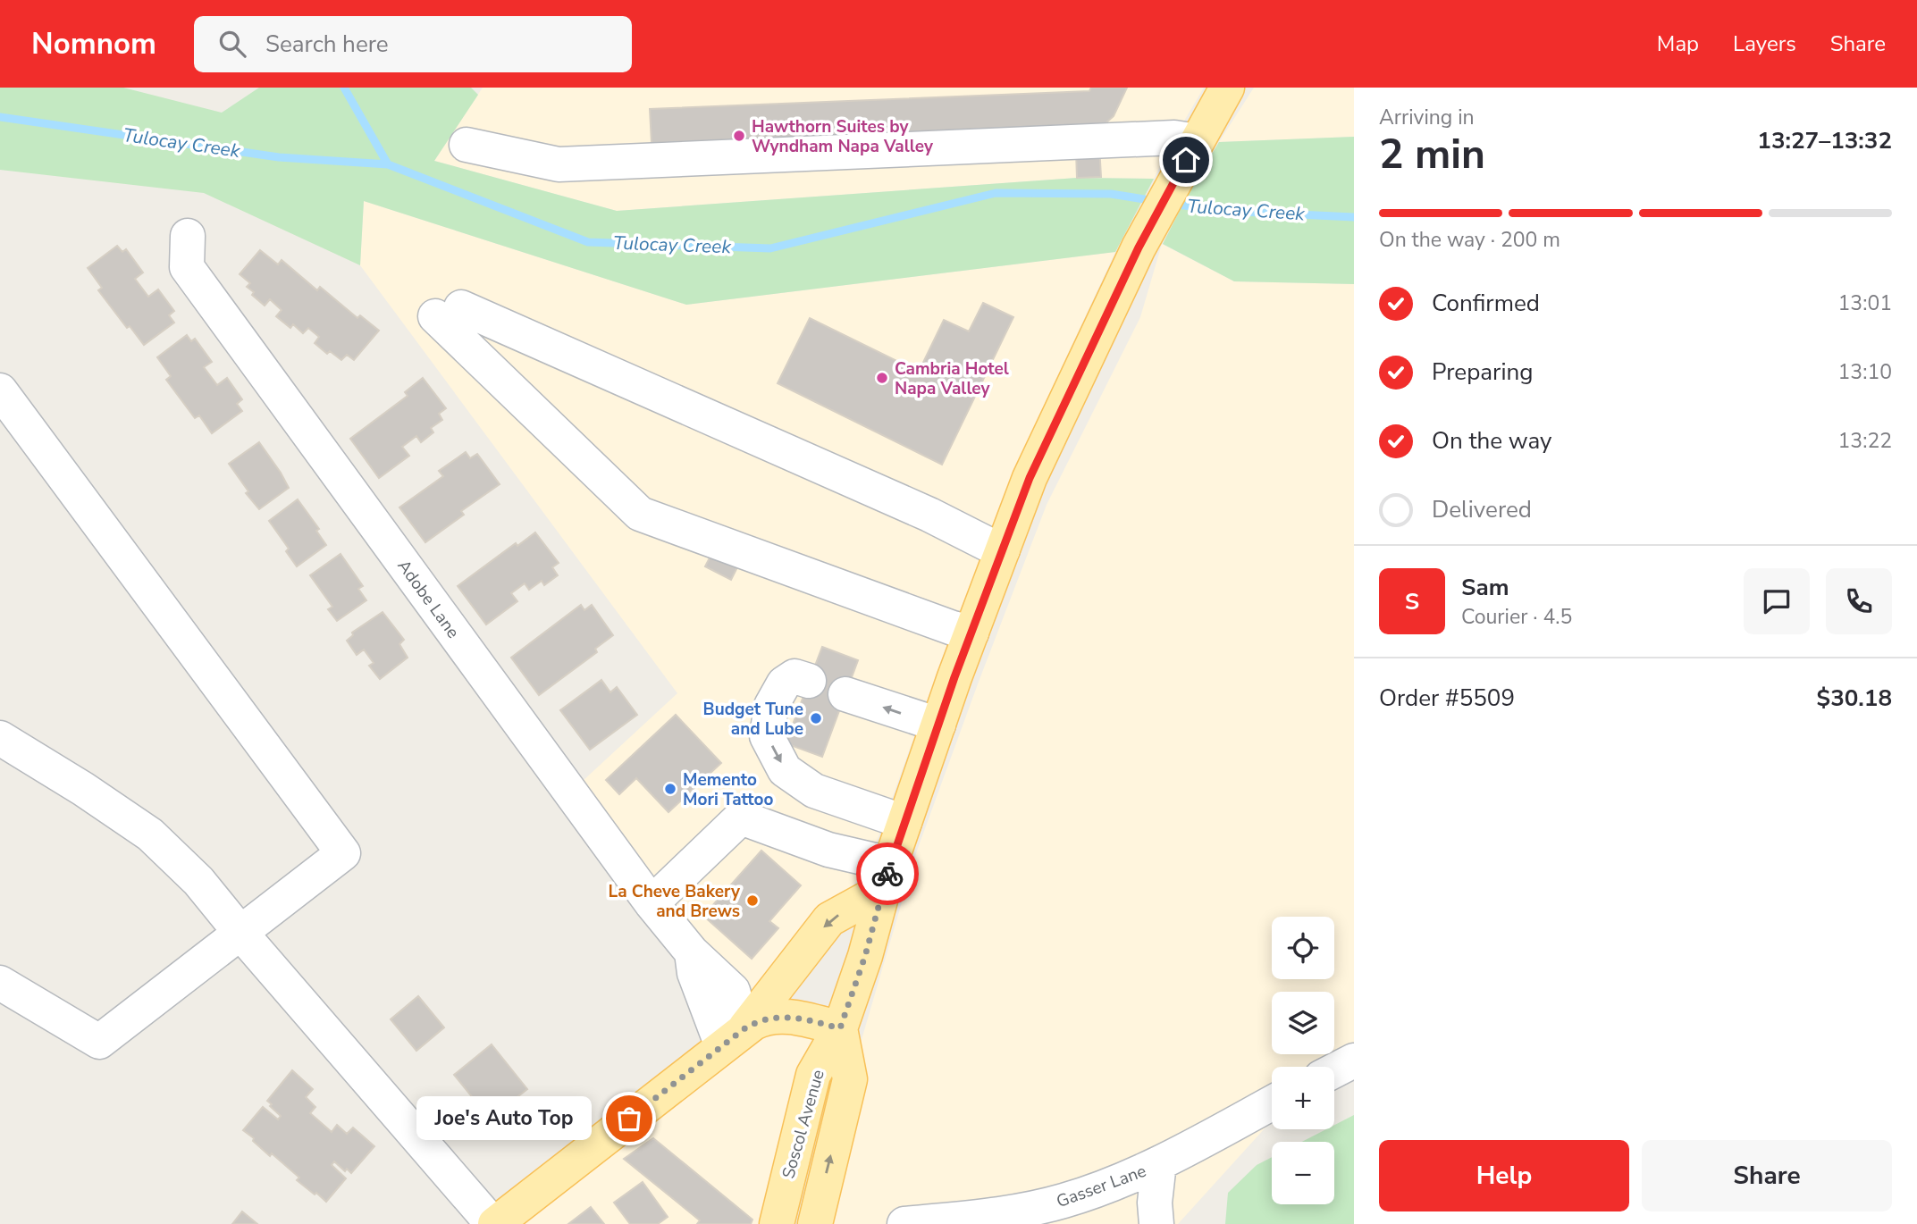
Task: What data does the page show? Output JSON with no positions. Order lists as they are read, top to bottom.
{
  "streets": {
    "main road": ["Soscol Avenue"],
    "street": ["Adobe Lane", "Gasser Lane"]
  },
  "water": ["Tulocay Creek"],
  "places": [
    "Hawthorn Suites by Wyndham Napa Valley",
    "Cambria Hotel Napa Valley",
    "Budget Tune and Lube",
    "Memento Mori Tattoo",
    "La Cheve Bakery and Brews",
    "Joe's Auto Top"
  ],
  "page": {
    "header": "Nomnom",
    "search": "Search here",
    "nav": ["Map", "Layers", "Share"],
    "heading": ["2 min", "Arriving in", "13:27–13:32"],
    "panel": [
      "Sam",
      "Courier · 4.5",
      "Order #5509",
      "$30.18"
    ],
    "bar": "On the way · 200 m",
    "list": [
      ["Confirmed", "13:01"],
      ["Preparing", "13:10"],
      ["On the way", "13:22"],
      "Delivered"
    ],
    "round": "S",
    "map_buttons": ["+", "−"],
    "bubble": "Joe's Auto Top",
    "buttons": ["Help", "Share"]
  }
}
